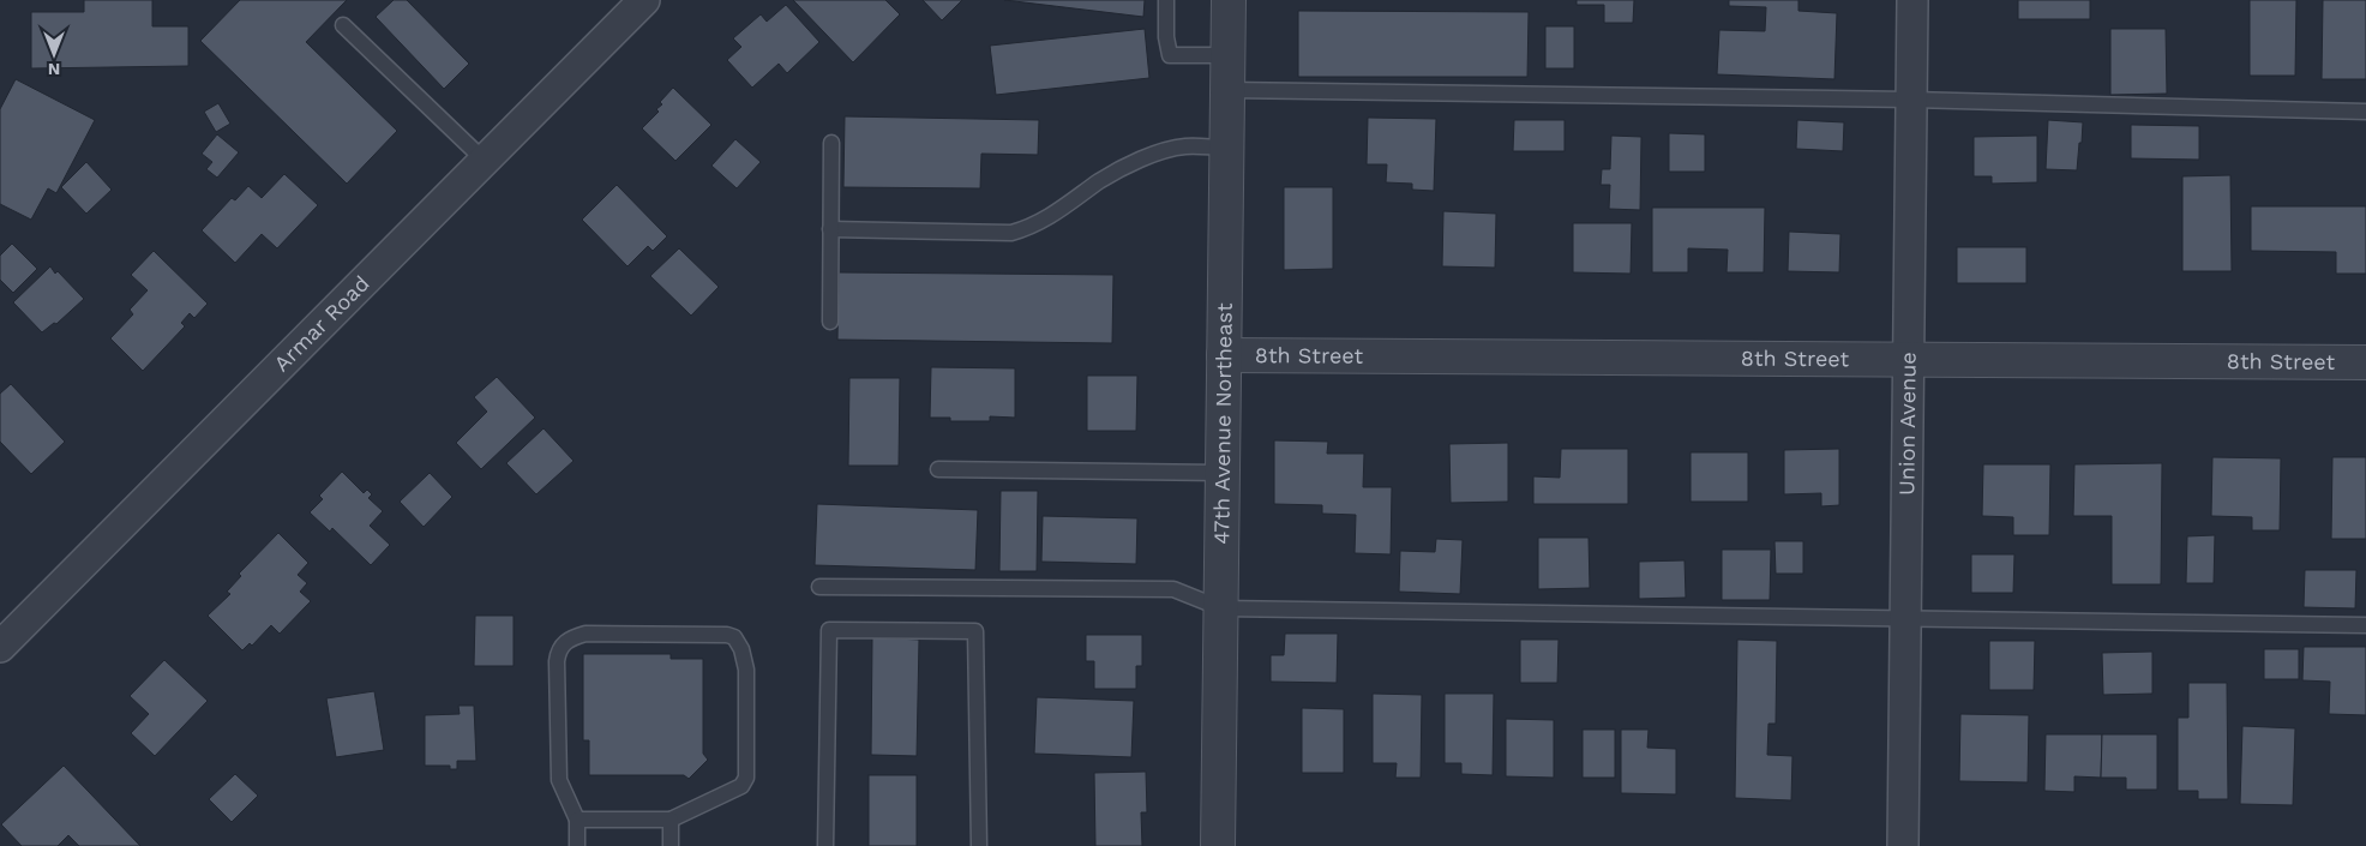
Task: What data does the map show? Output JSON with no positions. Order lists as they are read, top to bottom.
{
  "streets": {
    "street": [
      "Armar Road",
      "8th Street",
      "47th Avenue Northeast",
      "Union Avenue"
    ]
  },
  "crossings": [
    ["8th Street", "47th Avenue Northeast"],
    ["8th Street", "Union Avenue"]
  ],
  "north": "bottom"
}
